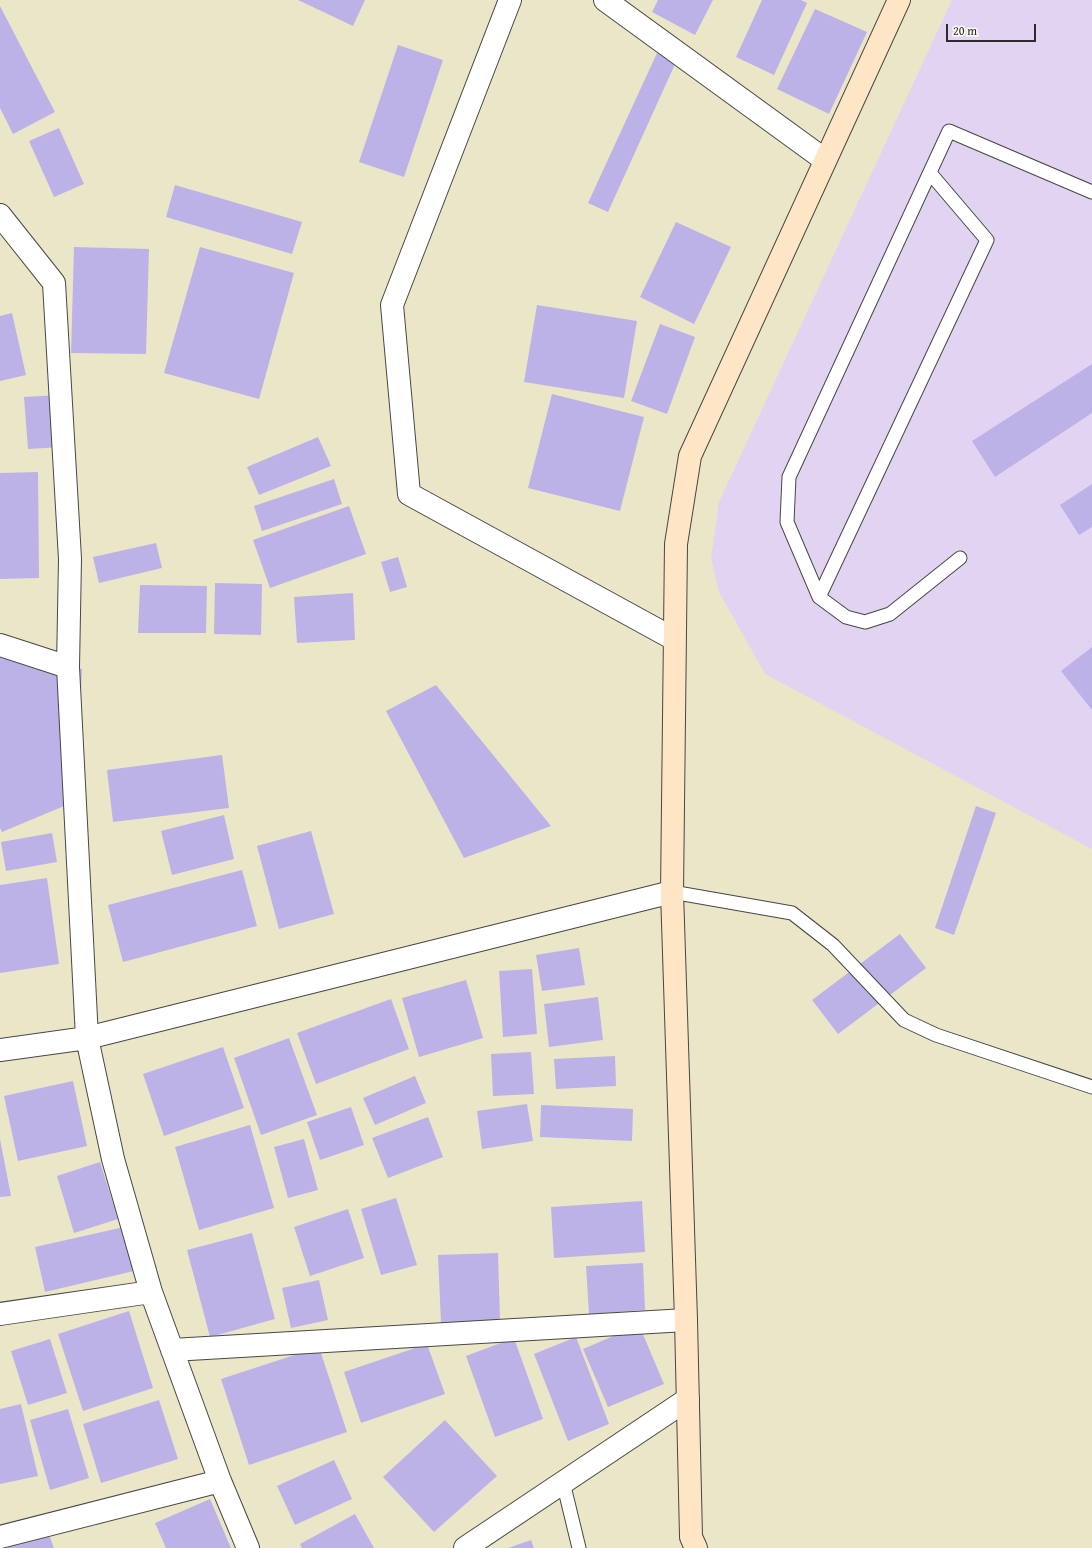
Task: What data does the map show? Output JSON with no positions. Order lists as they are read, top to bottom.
{
  "scale_bar": "20 m"
}
